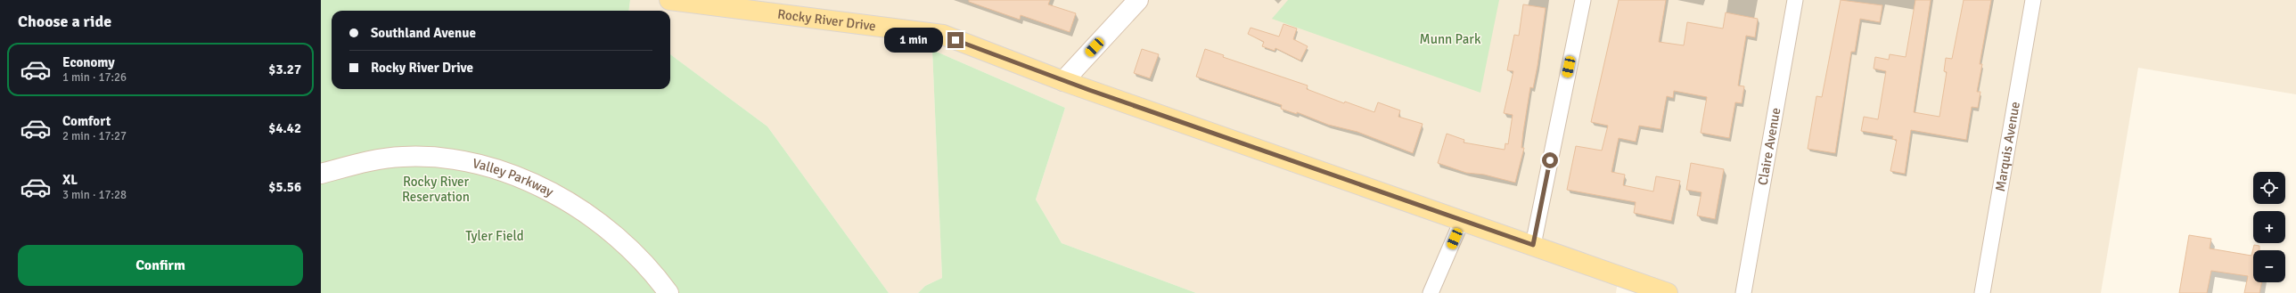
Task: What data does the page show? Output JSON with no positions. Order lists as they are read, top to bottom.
{
  "streets": {
    "main road": ["Rocky River Drive"],
    "street": ["Claire Avenue", "Marquis Avenue", "Valley Parkway"]
  },
  "parks": ["Munn Park", "Rocky River Reservation", "Tyler Field"],
  "page": {
    "heading": "Choose a ride",
    "banner": ["Southland Avenue", "Rocky River Drive"],
    "bubble": "1 min",
    "list": [
      {
        "name": "Economy",
        "note": "1 min · 17:26",
        "value": "$3.27"
      },
      {
        "name": "Comfort",
        "note": "2 min · 17:27",
        "value": "$4.42"
      },
      {
        "name": "XL",
        "note": "3 min · 17:28",
        "value": "$5.56"
      }
    ],
    "map_buttons": ["+", "−"],
    "buttons": "Confirm"
  }
}
